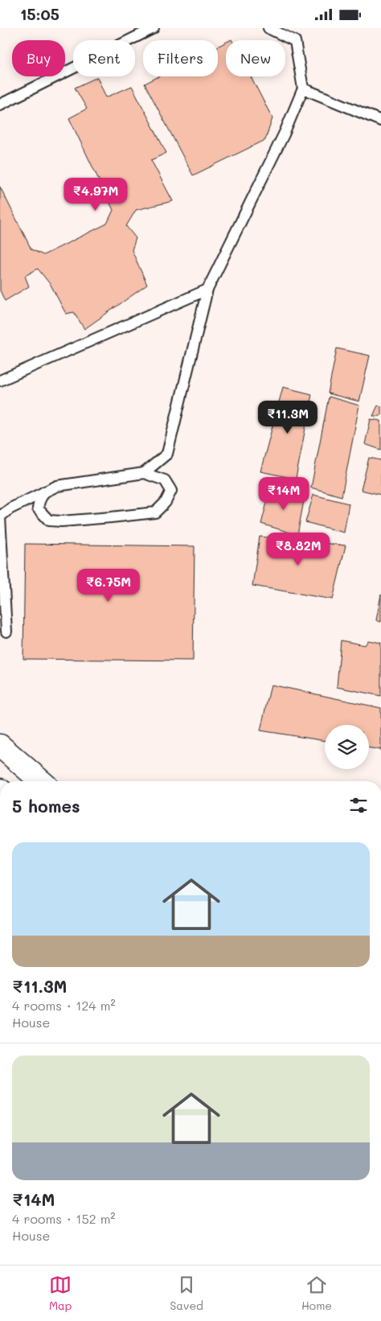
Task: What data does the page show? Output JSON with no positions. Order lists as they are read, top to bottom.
{
  "page": {
    "status": "15:05",
    "chip": [
      "Buy",
      "Rent",
      "Filters",
      "New"
    ],
    "price": [
      "₹4.97M",
      "₹11.3M",
      "₹14M",
      "₹8.82M",
      "₹6.75M"
    ],
    "heading": "5 homes",
    "list": [
      {
        "name": "₹11.3M",
        "note": "4 rooms · 124 m² · House"
      },
      {
        "name": "₹14M",
        "note": "4 rooms · 152 m² · House"
      }
    ],
    "tabs": ["Map", "Saved", "Home"]
  }
}
